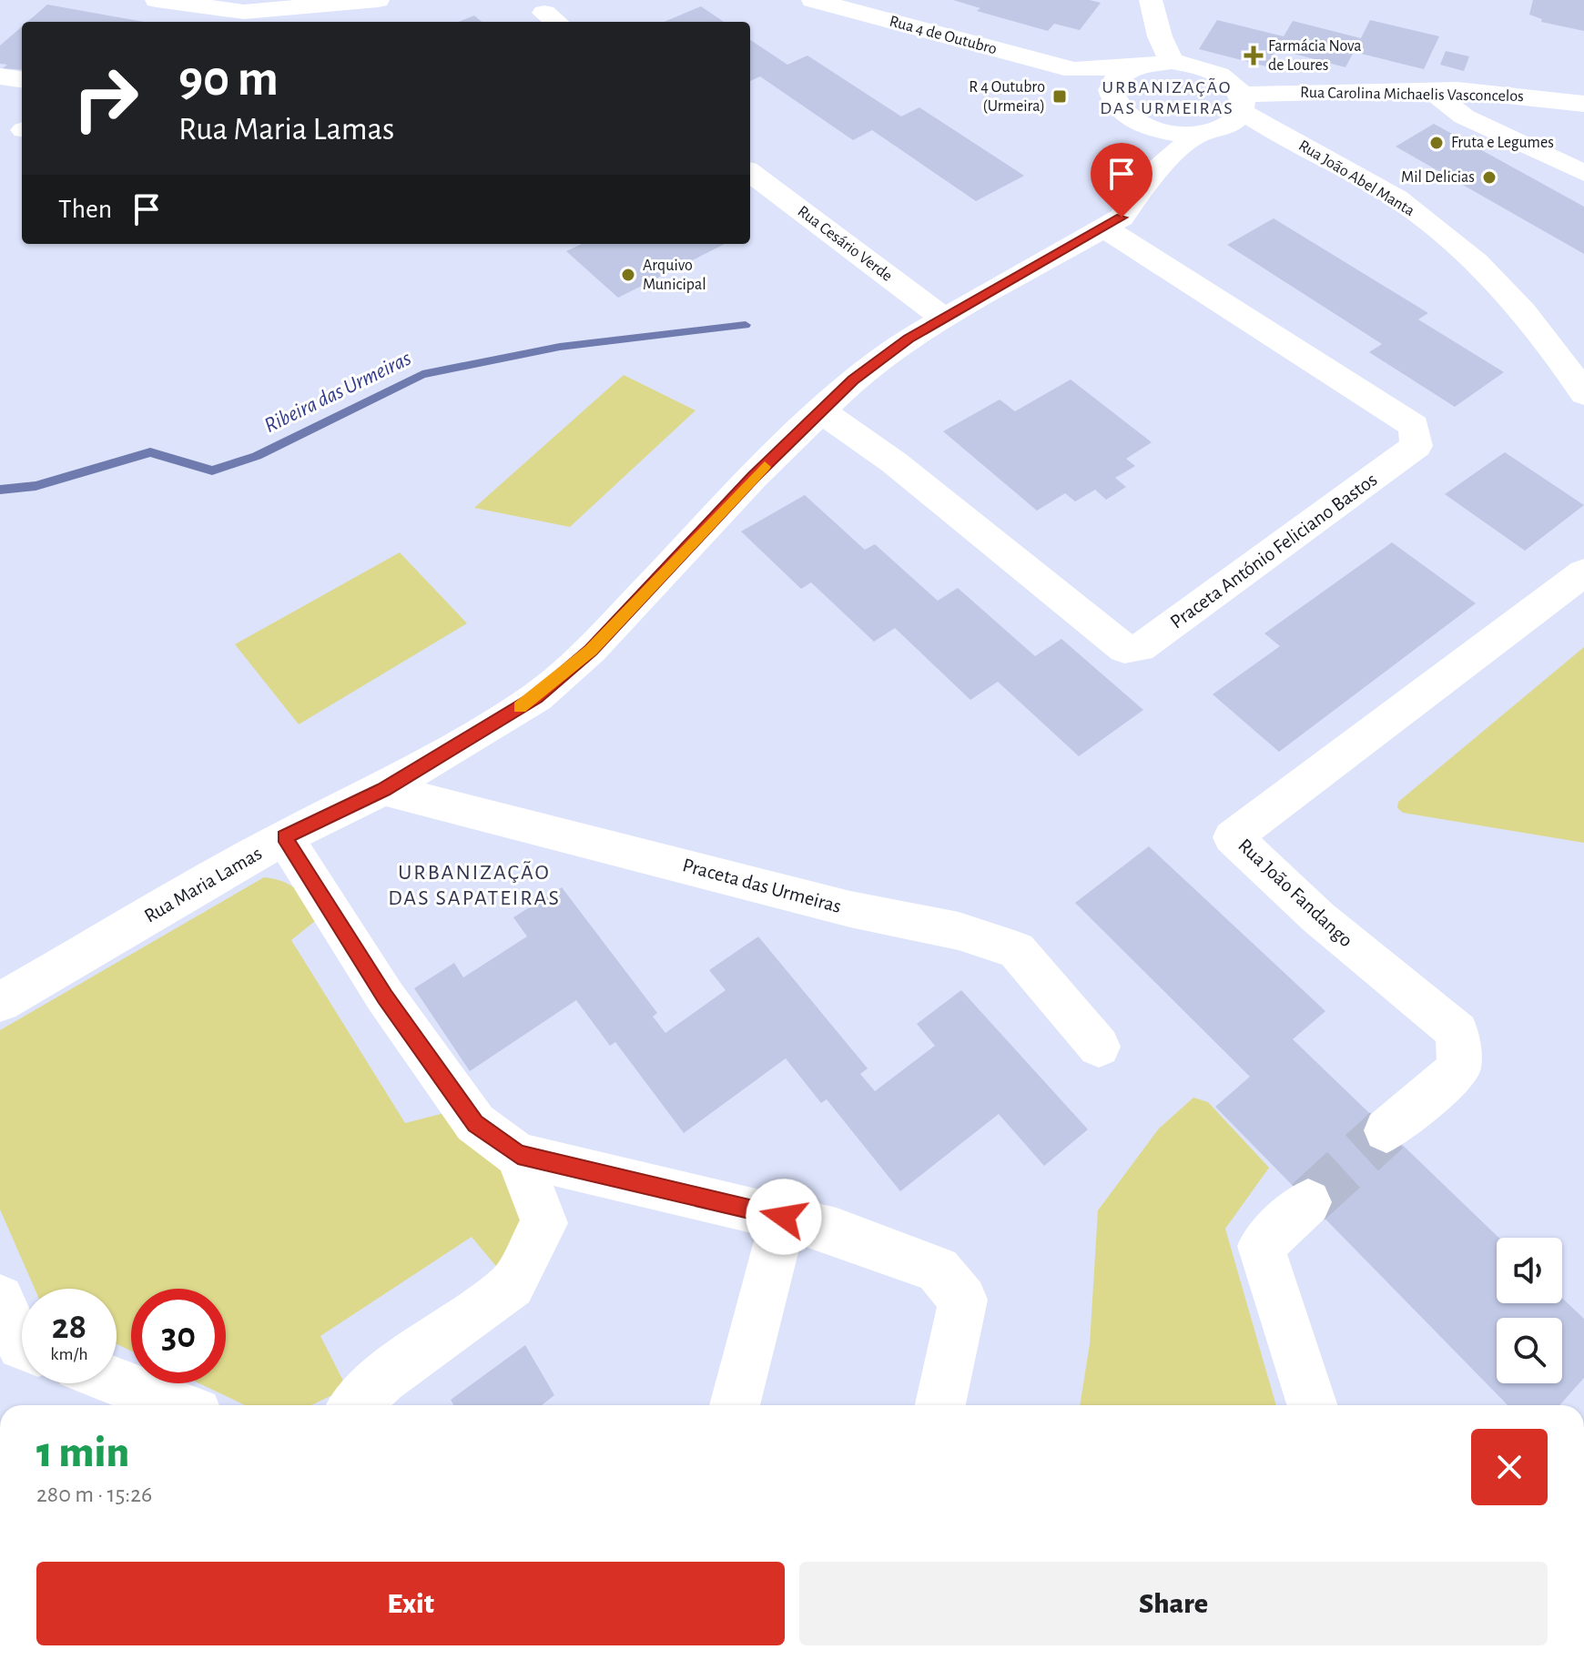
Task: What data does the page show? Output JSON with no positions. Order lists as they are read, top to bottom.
{
  "streets": {
    "street": [
      "Rua 4 de Outubro",
      "Rua Carolina Michaelis Vasconcelos",
      "Rua João Abel Manta",
      "Rua Cesário Verde",
      "Praceta António Feliciano Bastos",
      "Rua Maria Lamas",
      "Praceta das Urmeiras",
      "Rua João Fandango"
    ]
  },
  "crossings": [
    ["Rua Carolina Michaelis Vasconcelos", "Rua João Abel Manta"],
    ["Rua Carolina Michaelis Vasconcelos", "Rua Maria Lamas"],
    ["Rua João Abel Manta", "Rua Maria Lamas"],
    ["Rua Cesário Verde", "Rua Maria Lamas"],
    ["Praceta António Feliciano Bastos", "Rua Maria Lamas"],
    ["Rua Maria Lamas", "Praceta das Urmeiras"]
  ],
  "districts": ["URBANIZAÇÃO DAS URMEIRAS", "URBANIZAÇÃO DAS SAPATEIRAS"],
  "water": ["Ribeira das Urmeiras"],
  "places": {
    "health": ["Farmácia Nova de Loures"],
    "transit": ["R 4 Outubro (Urmeira)"],
    "other": ["Fruta e Legumes", "Mil Delicias", "Arquivo Municipal"]
  },
  "page": {
    "turn": ["90 m", "Rua Maria Lamas"],
    "then": "Then",
    "speed": "28 km/h",
    "limit": "30",
    "heading": ["1 min", "280 m · 15:26"],
    "buttons": ["Exit", "Share"]
  }
}
